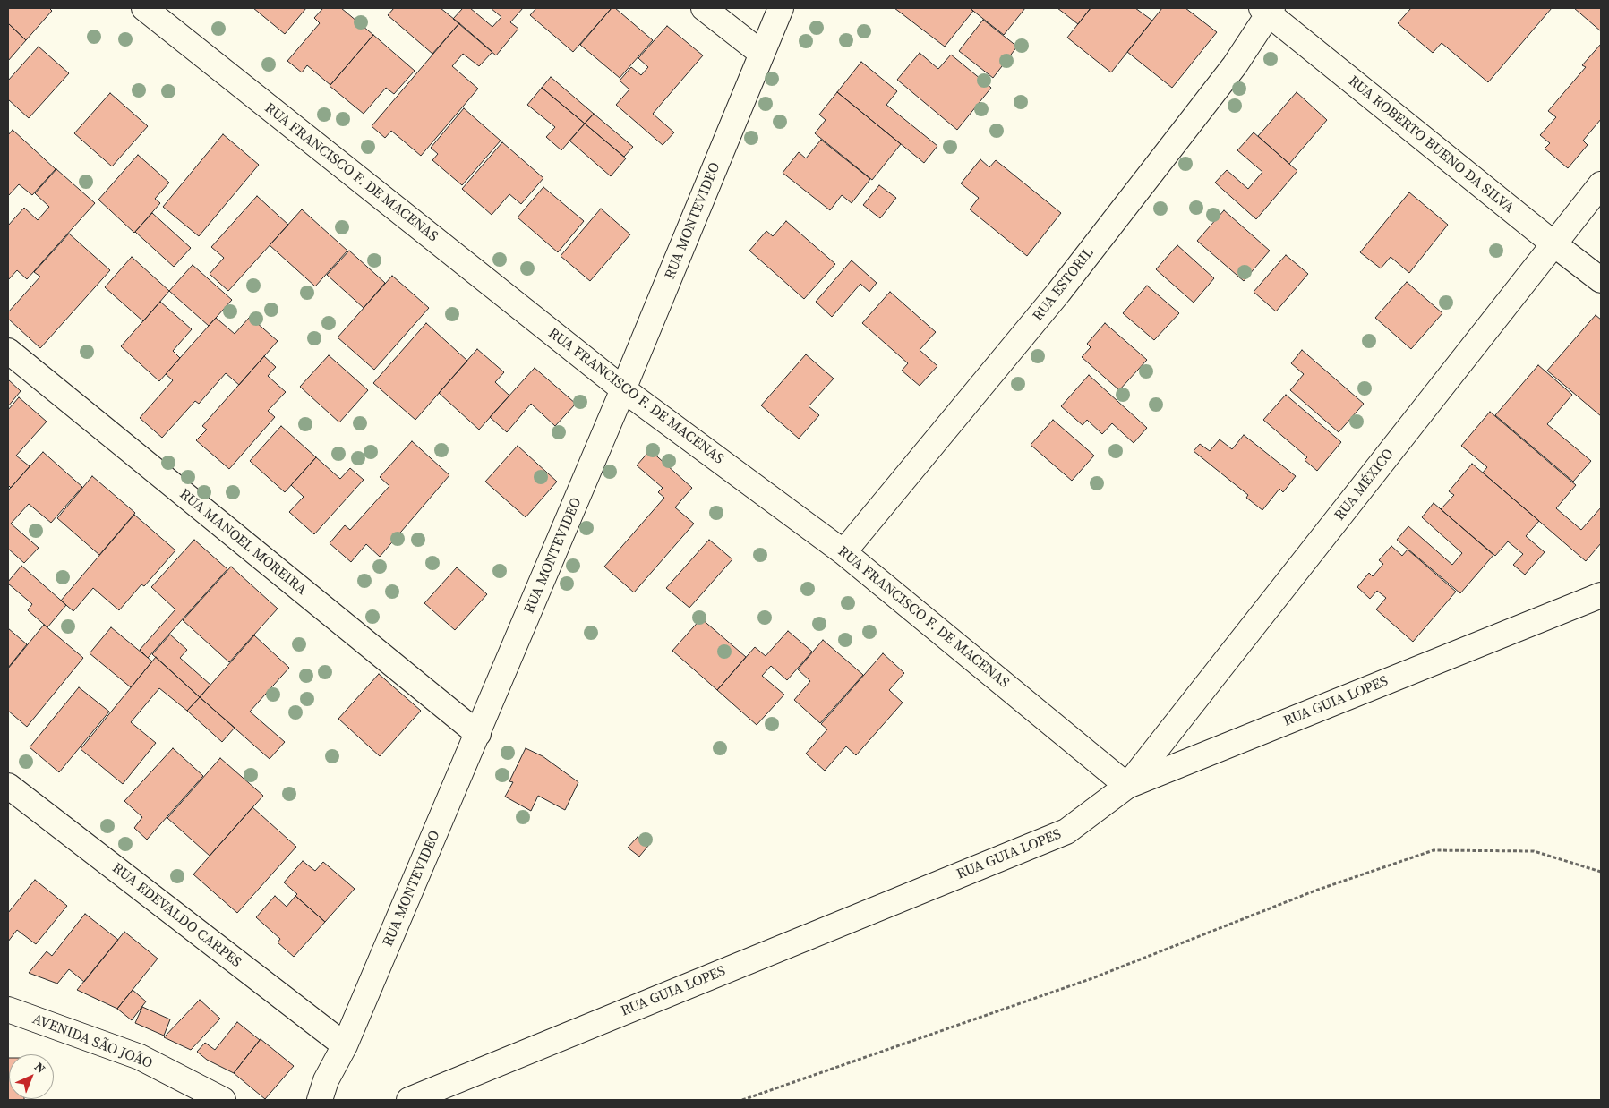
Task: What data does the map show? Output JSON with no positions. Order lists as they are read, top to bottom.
{
  "streets": {
    "street": [
      "RUA ROBERTO BUENO DA SILVA",
      "RUA FRANCISCO F. DE MACENAS",
      "RUA MONTEVIDEO",
      "RUA ESTORIL",
      "RUA MÉXICO",
      "RUA MANOEL MOREIRA",
      "RUA GUIA LOPES",
      "RUA EDEVALDO CARPES",
      "AVENIDA SÃO JOÃO"
    ]
  },
  "crossings": [
    ["RUA ROBERTO BUENO DA SILVA", "RUA ESTORIL"],
    ["RUA ROBERTO BUENO DA SILVA", "RUA MÉXICO"],
    ["RUA FRANCISCO F. DE MACENAS", "RUA MONTEVIDEO"],
    ["RUA FRANCISCO F. DE MACENAS", "RUA ESTORIL"],
    ["RUA FRANCISCO F. DE MACENAS", "RUA MÉXICO"],
    ["RUA FRANCISCO F. DE MACENAS", "RUA GUIA LOPES"],
    ["RUA MONTEVIDEO", "RUA MANOEL MOREIRA"],
    ["RUA MONTEVIDEO", "RUA EDEVALDO CARPES"],
    ["RUA MÉXICO", "RUA GUIA LOPES"]
  ],
  "north": "top right"
}
